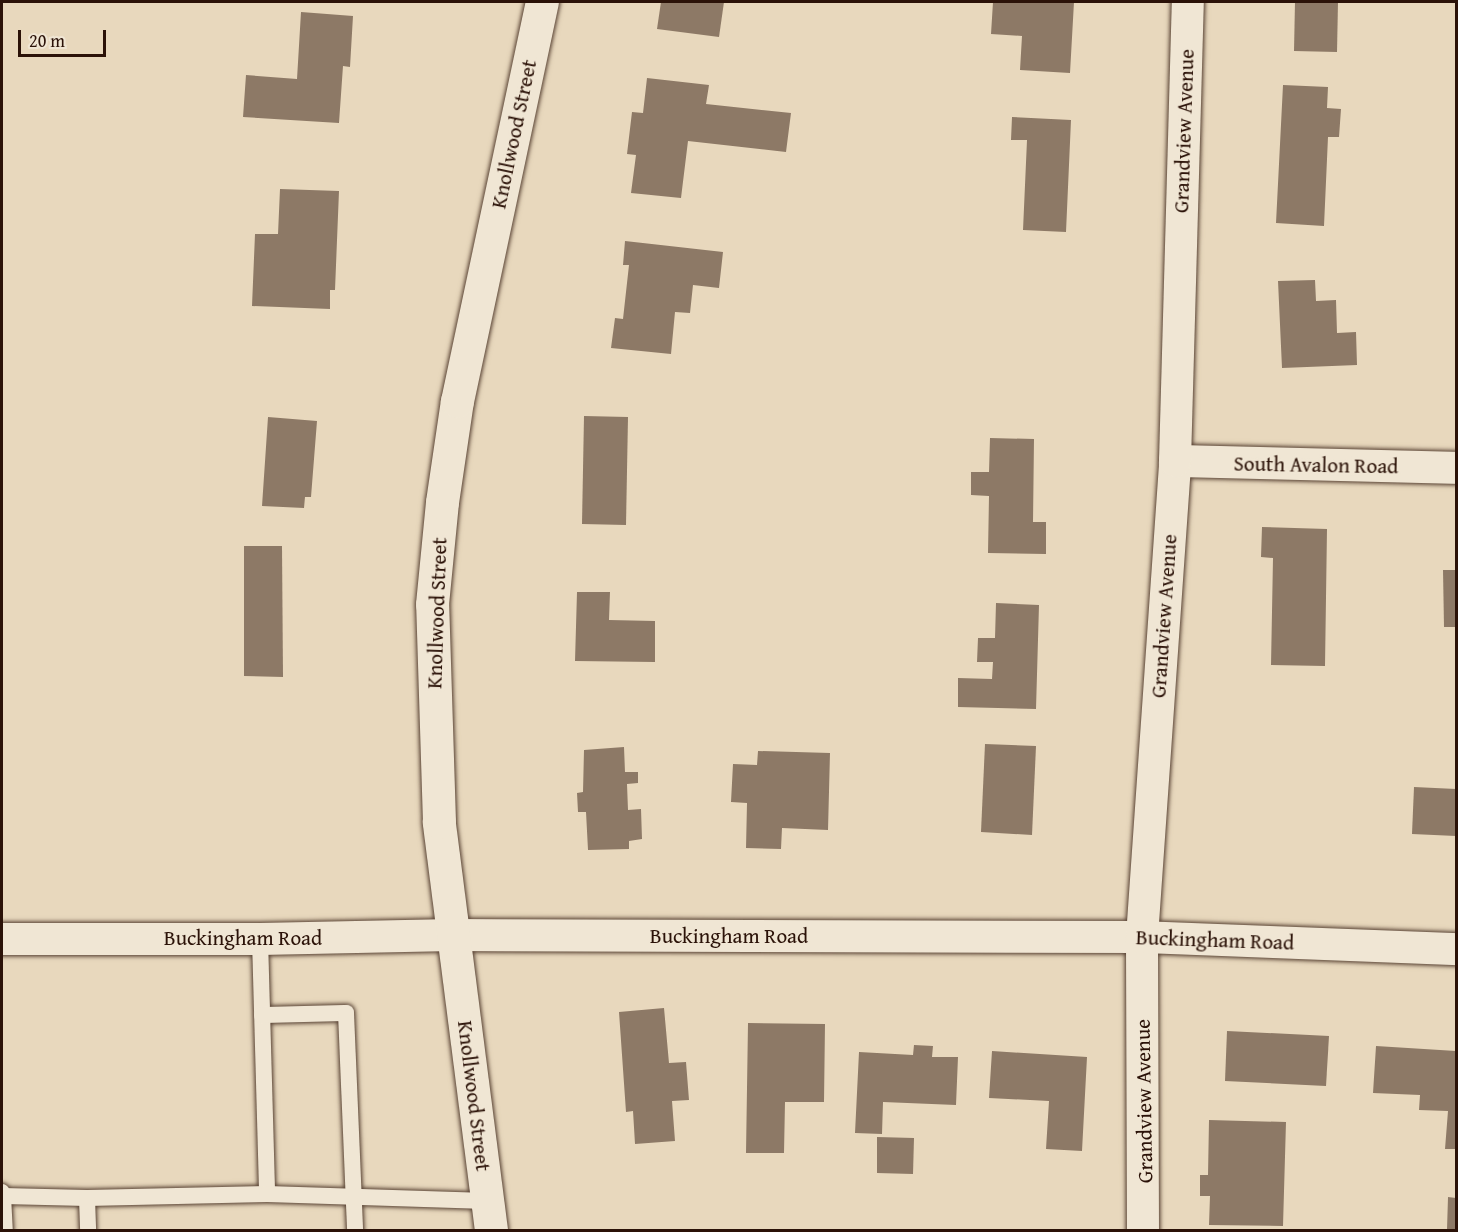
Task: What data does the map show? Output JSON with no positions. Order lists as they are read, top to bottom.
{
  "streets": {
    "main road": ["Knollwood Street"],
    "street": ["Grandview Avenue", "South Avalon Road", "Buckingham Road"]
  },
  "crossings": [
    ["Grandview Avenue", "South Avalon Road"],
    ["Grandview Avenue", "Buckingham Road"],
    ["Knollwood Street", "Buckingham Road"]
  ],
  "scale_bar": "20 m"
}
